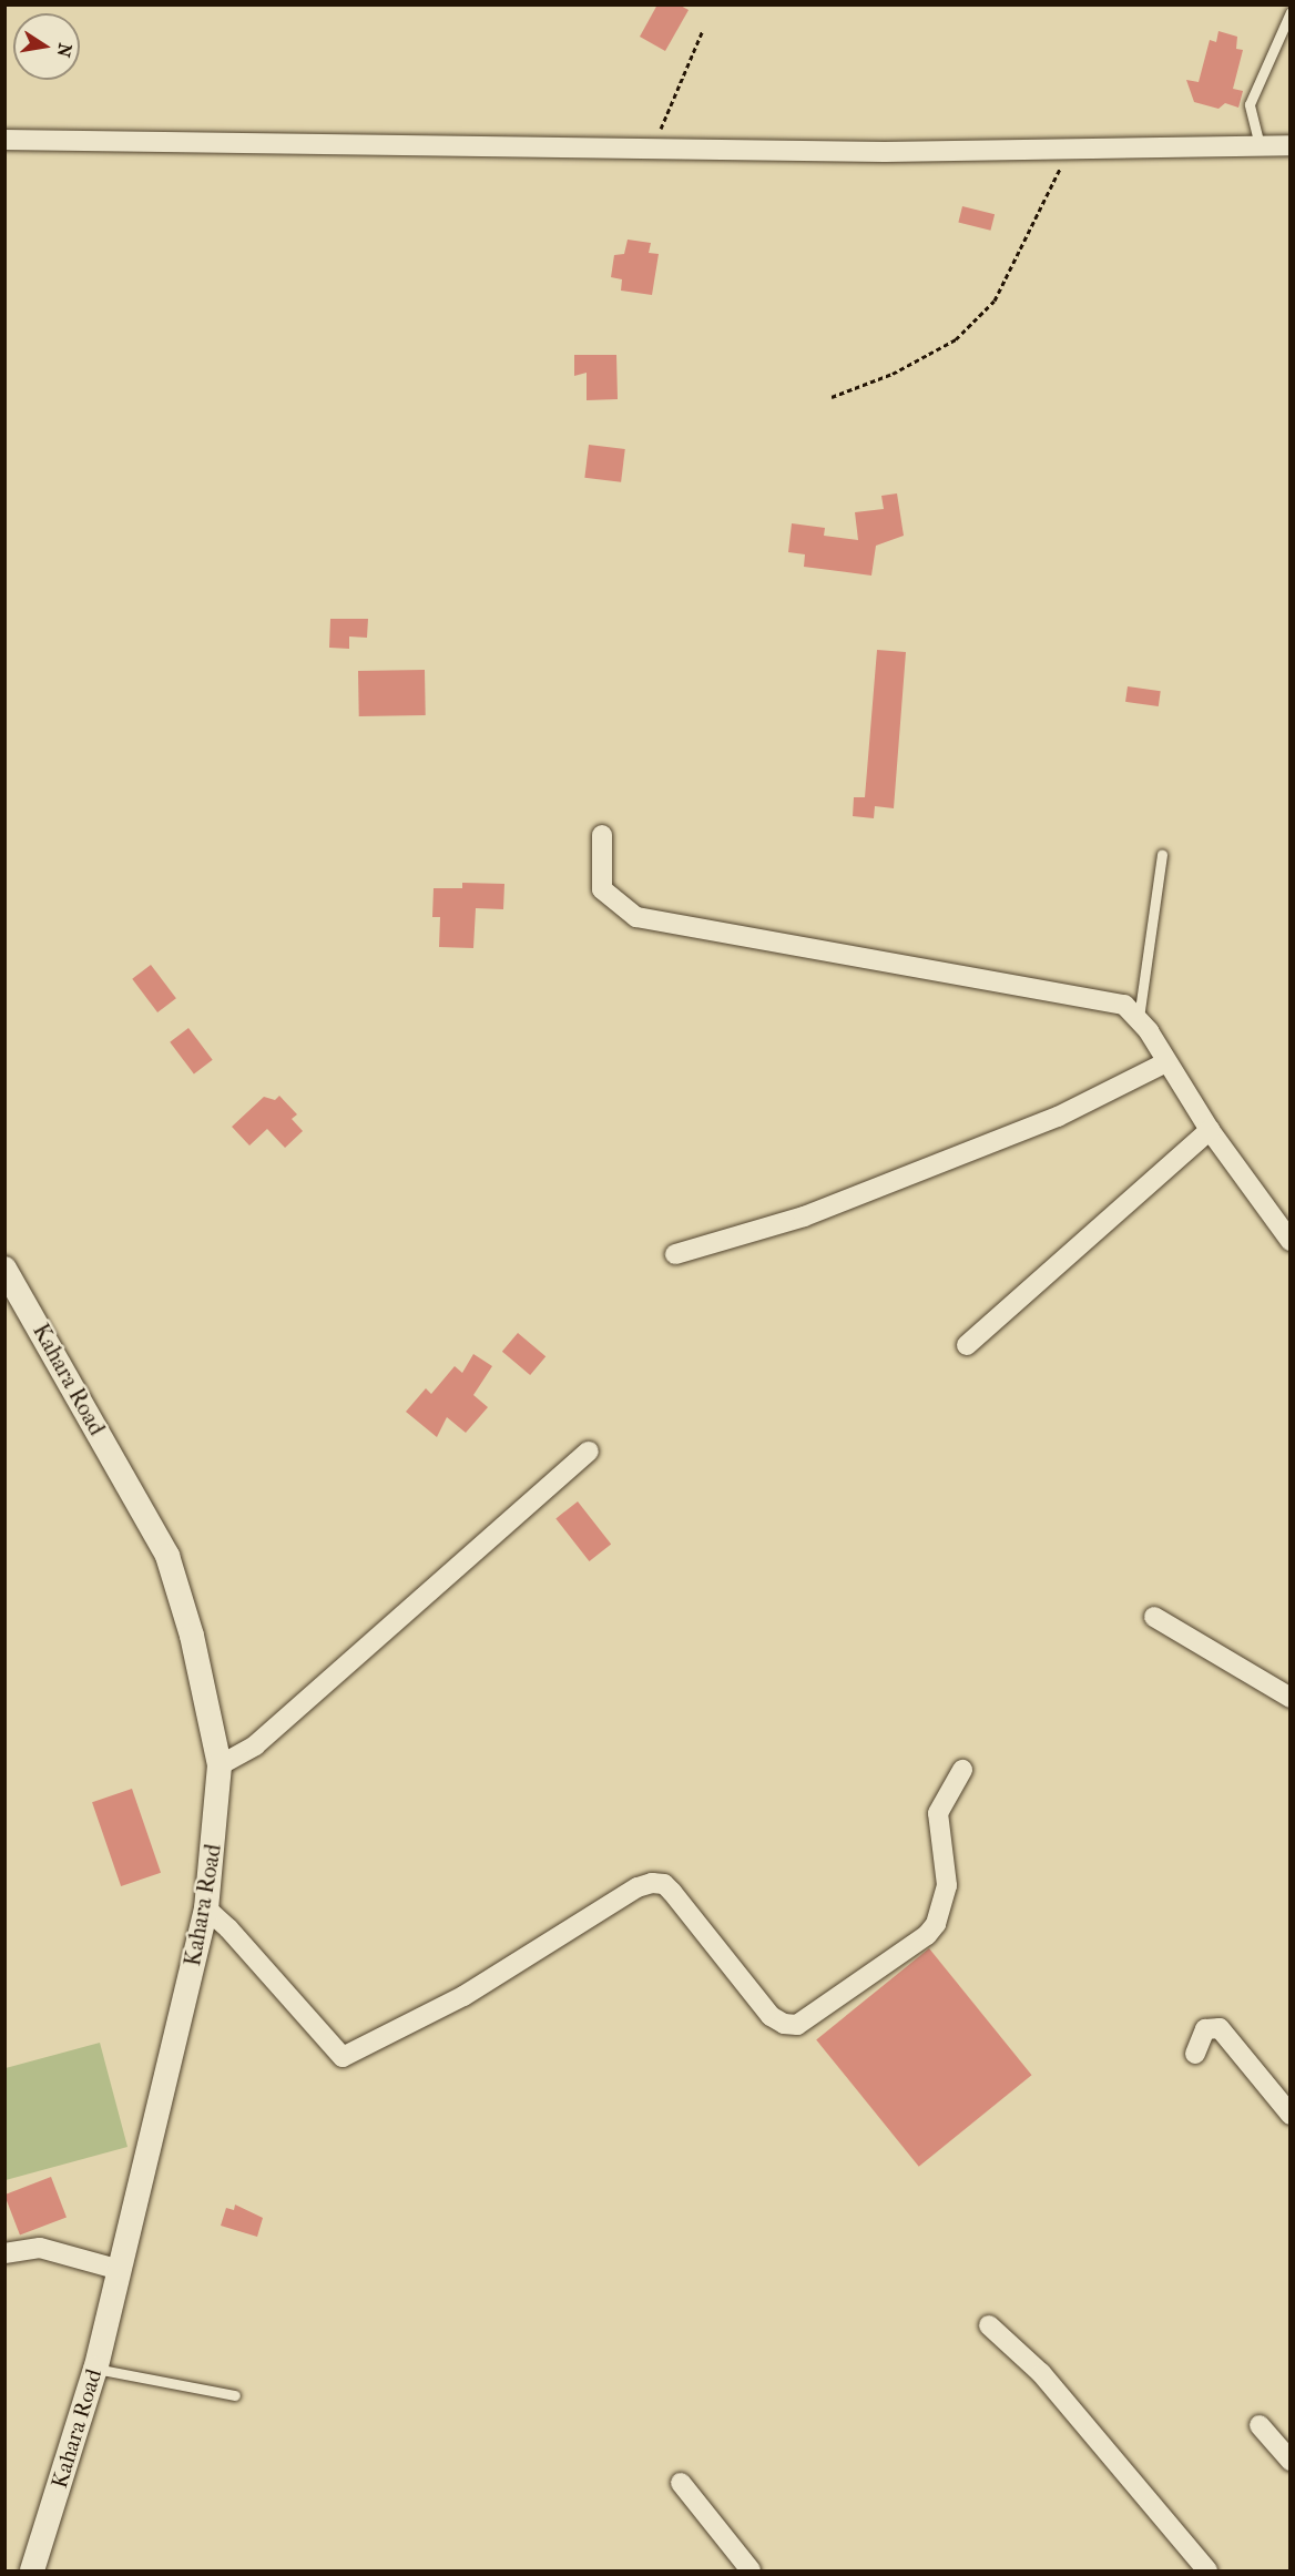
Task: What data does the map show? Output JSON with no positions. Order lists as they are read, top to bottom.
{
  "streets": {
    "street": ["Kahara Road"]
  },
  "north": "right"
}
